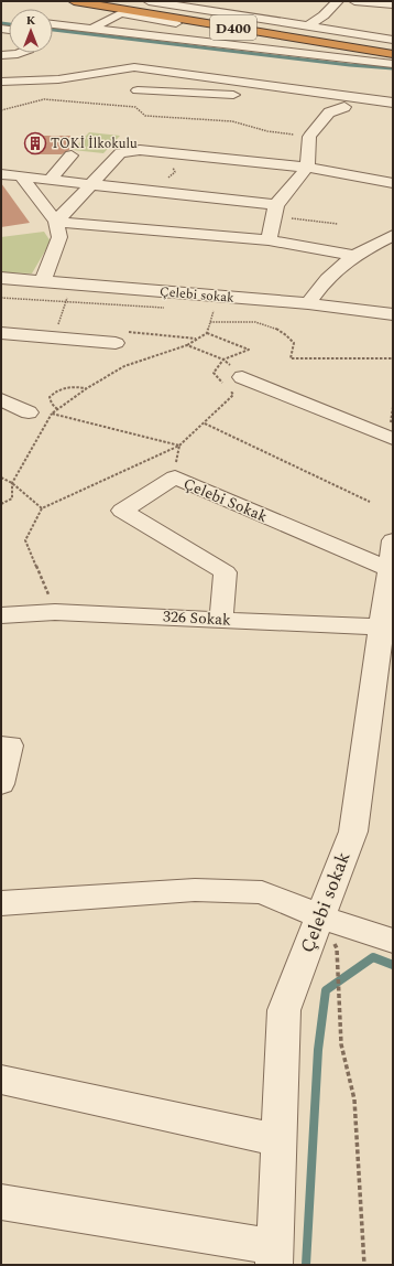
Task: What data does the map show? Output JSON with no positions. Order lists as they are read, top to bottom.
{
  "streets": {
    "highway": ["D400"],
    "street": ["Çelebi sokak", "Çelebi Sokak", "326 Sokak"]
  },
  "crossings": [
    ["Çelebi sokak", "Çelebi Sokak"],
    ["Çelebi sokak", "326 Sokak"],
    ["Çelebi Sokak", "326 Sokak"]
  ],
  "places": {
    "building": ["TOKİ İlkokulu"]
  },
  "north": "top"
}
